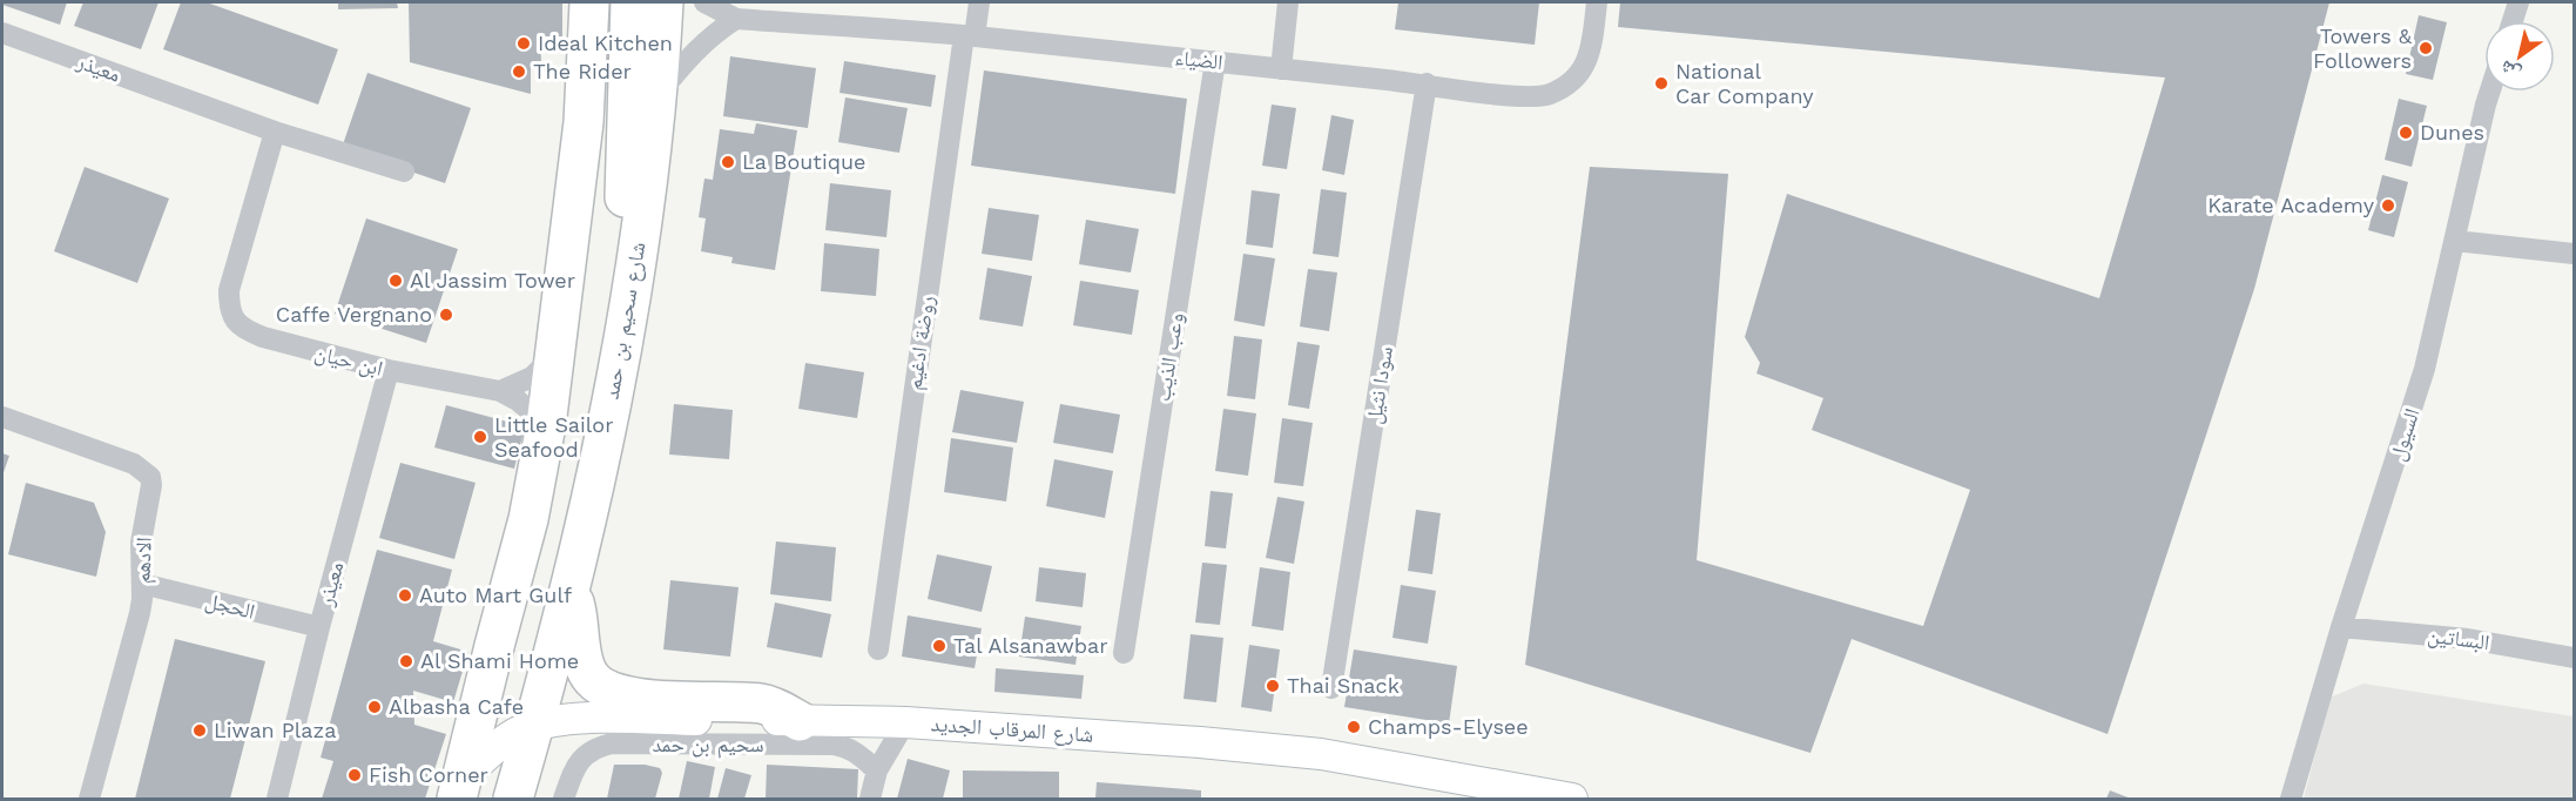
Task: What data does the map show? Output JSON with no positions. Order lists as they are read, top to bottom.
{
  "streets": {
    "highway": ["شارع سحيم بن حمد"],
    "street": [
      "الضياء",
      "معيذر",
      "روضة ادغيم",
      "وعب الذيب",
      "ابن حيان",
      "سودا نثيل",
      "السيول",
      "الادهم",
      "الحجل",
      "البساتين",
      "شارع المرقاب الجديد",
      "سحيم بن حمد"
    ]
  },
  "crossings": [
    ["الضياء", "روضة ادغيم"],
    ["الضياء", "وعب الذيب"],
    ["الضياء", "سودا نثيل"],
    ["معيذر", "ابن حيان"],
    ["معيذر", "الحجل"],
    ["شارع سحيم بن حمد", "شارع المرقاب الجديد"],
    ["السيول", "البساتين"],
    ["الادهم", "الحجل"]
  ],
  "places": [
    "Ideal Kitchen",
    "Towers & Followers",
    "The Rider",
    "National Car Company",
    "Dunes",
    "La Boutique",
    "Karate Academy",
    "Al Jassim Tower",
    "Caffe Vergnano",
    "Little Sailor Seafood",
    "Auto Mart Gulf",
    "Tal Alsanawbar",
    "Al Shami Home",
    "Thai Snack",
    "Albasha Cafe",
    "Champs-Elysee",
    "Liwan Plaza",
    "Fish Corner"
  ],
  "north": "bottom left"
}
